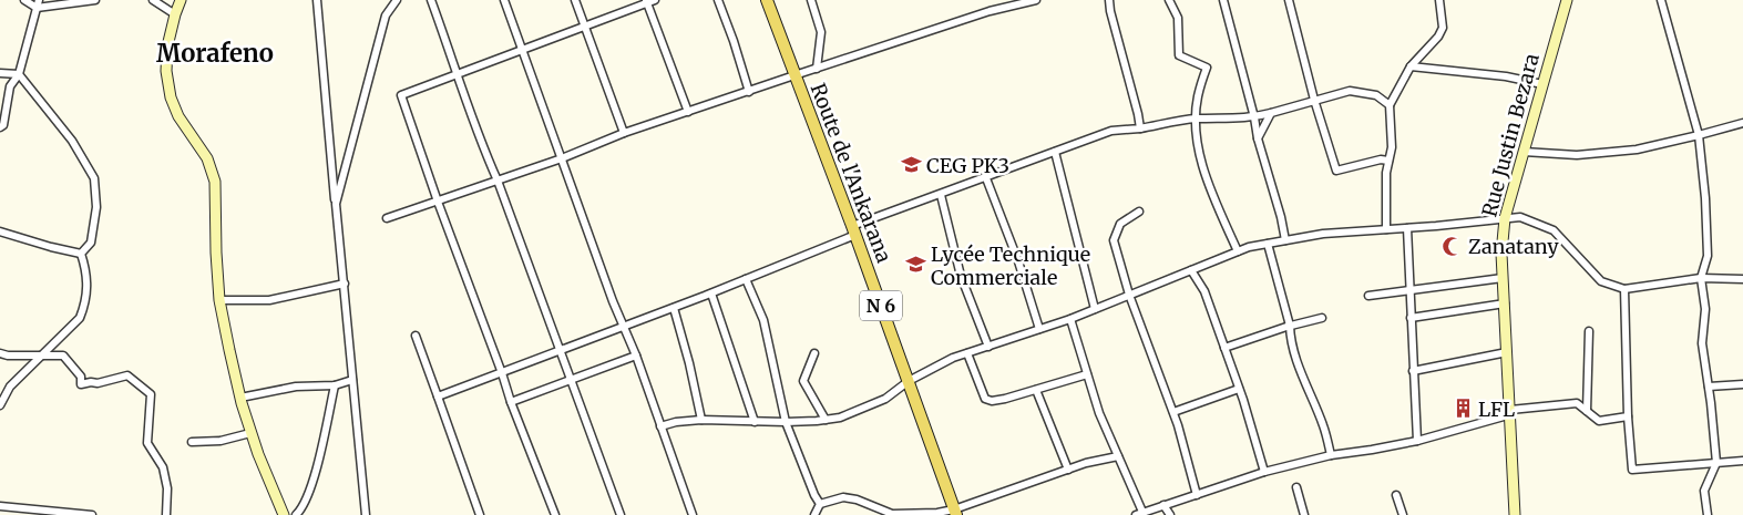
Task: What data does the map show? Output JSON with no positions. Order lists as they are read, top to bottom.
{
  "streets": {
    "main road": ["Route de l'Ankarana", "N 6"],
    "street": ["Rue Justin Bezara"]
  },
  "districts": ["Morafeno"],
  "places": {
    "school or university": ["CEG PK3", "Lycée Technique Commerciale"],
    "mosque": ["Zanatany"],
    "building": ["LFL"]
  }
}
